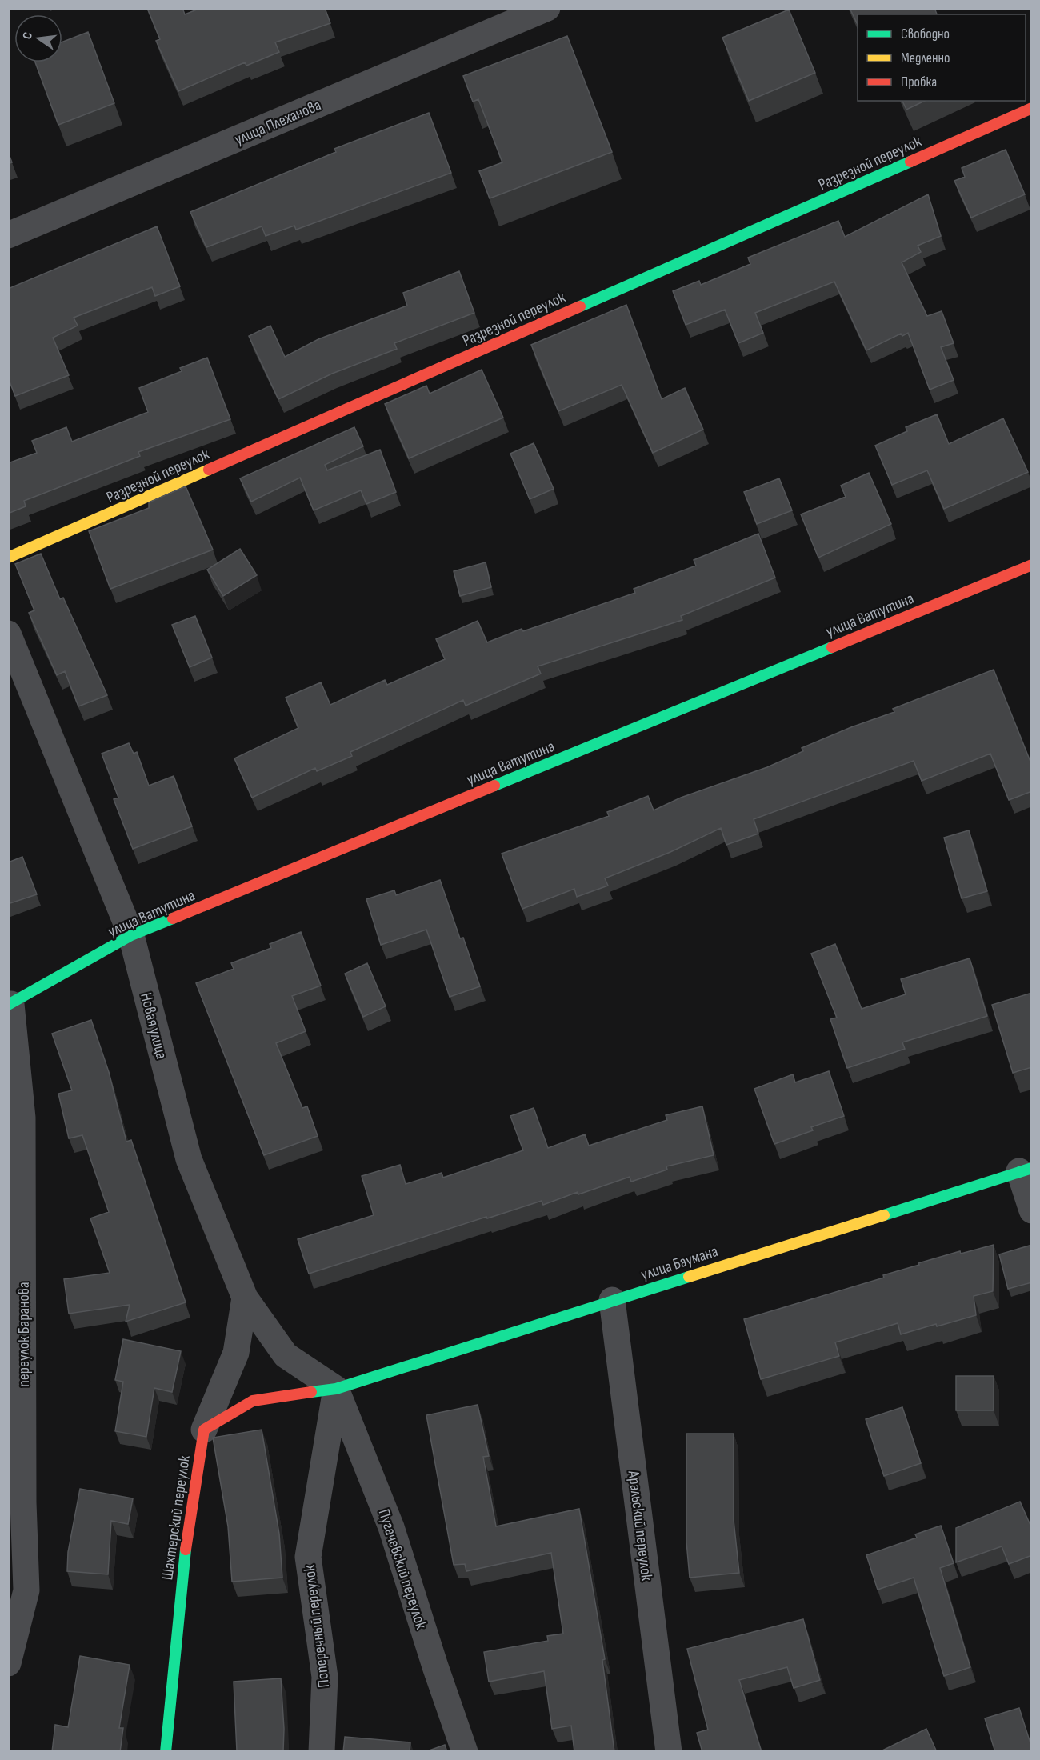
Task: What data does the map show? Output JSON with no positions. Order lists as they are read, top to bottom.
{
  "streets": {
    "street": [
      "улица Плеханова",
      "Разрезной переулок",
      "улица Ватутина",
      "Новая улица",
      "улица Баумана",
      "переулок Баранова",
      "Шахтерский переулок",
      "Аральский переулок",
      "Пугачевский переулок",
      "Поперечный переулок"
    ]
  },
  "crossings": [
    ["улица Ватутина", "Новая улица"],
    ["улица Ватутина", "переулок Баранова"],
    ["Новая улица", "улица Баумана"],
    ["Новая улица", "Пугачевский переулок"],
    ["Новая улица", "Поперечный переулок"],
    ["улица Баумана", "Аральский переулок"],
    ["улица Баумана", "Пугачевский переулок"],
    ["улица Баумана", "Поперечный переулок"],
    ["Пугачевский переулок", "Поперечный переулок"]
  ],
  "legend": ["Свободно", "Медленно", "Пробка"],
  "north": "left"
}
